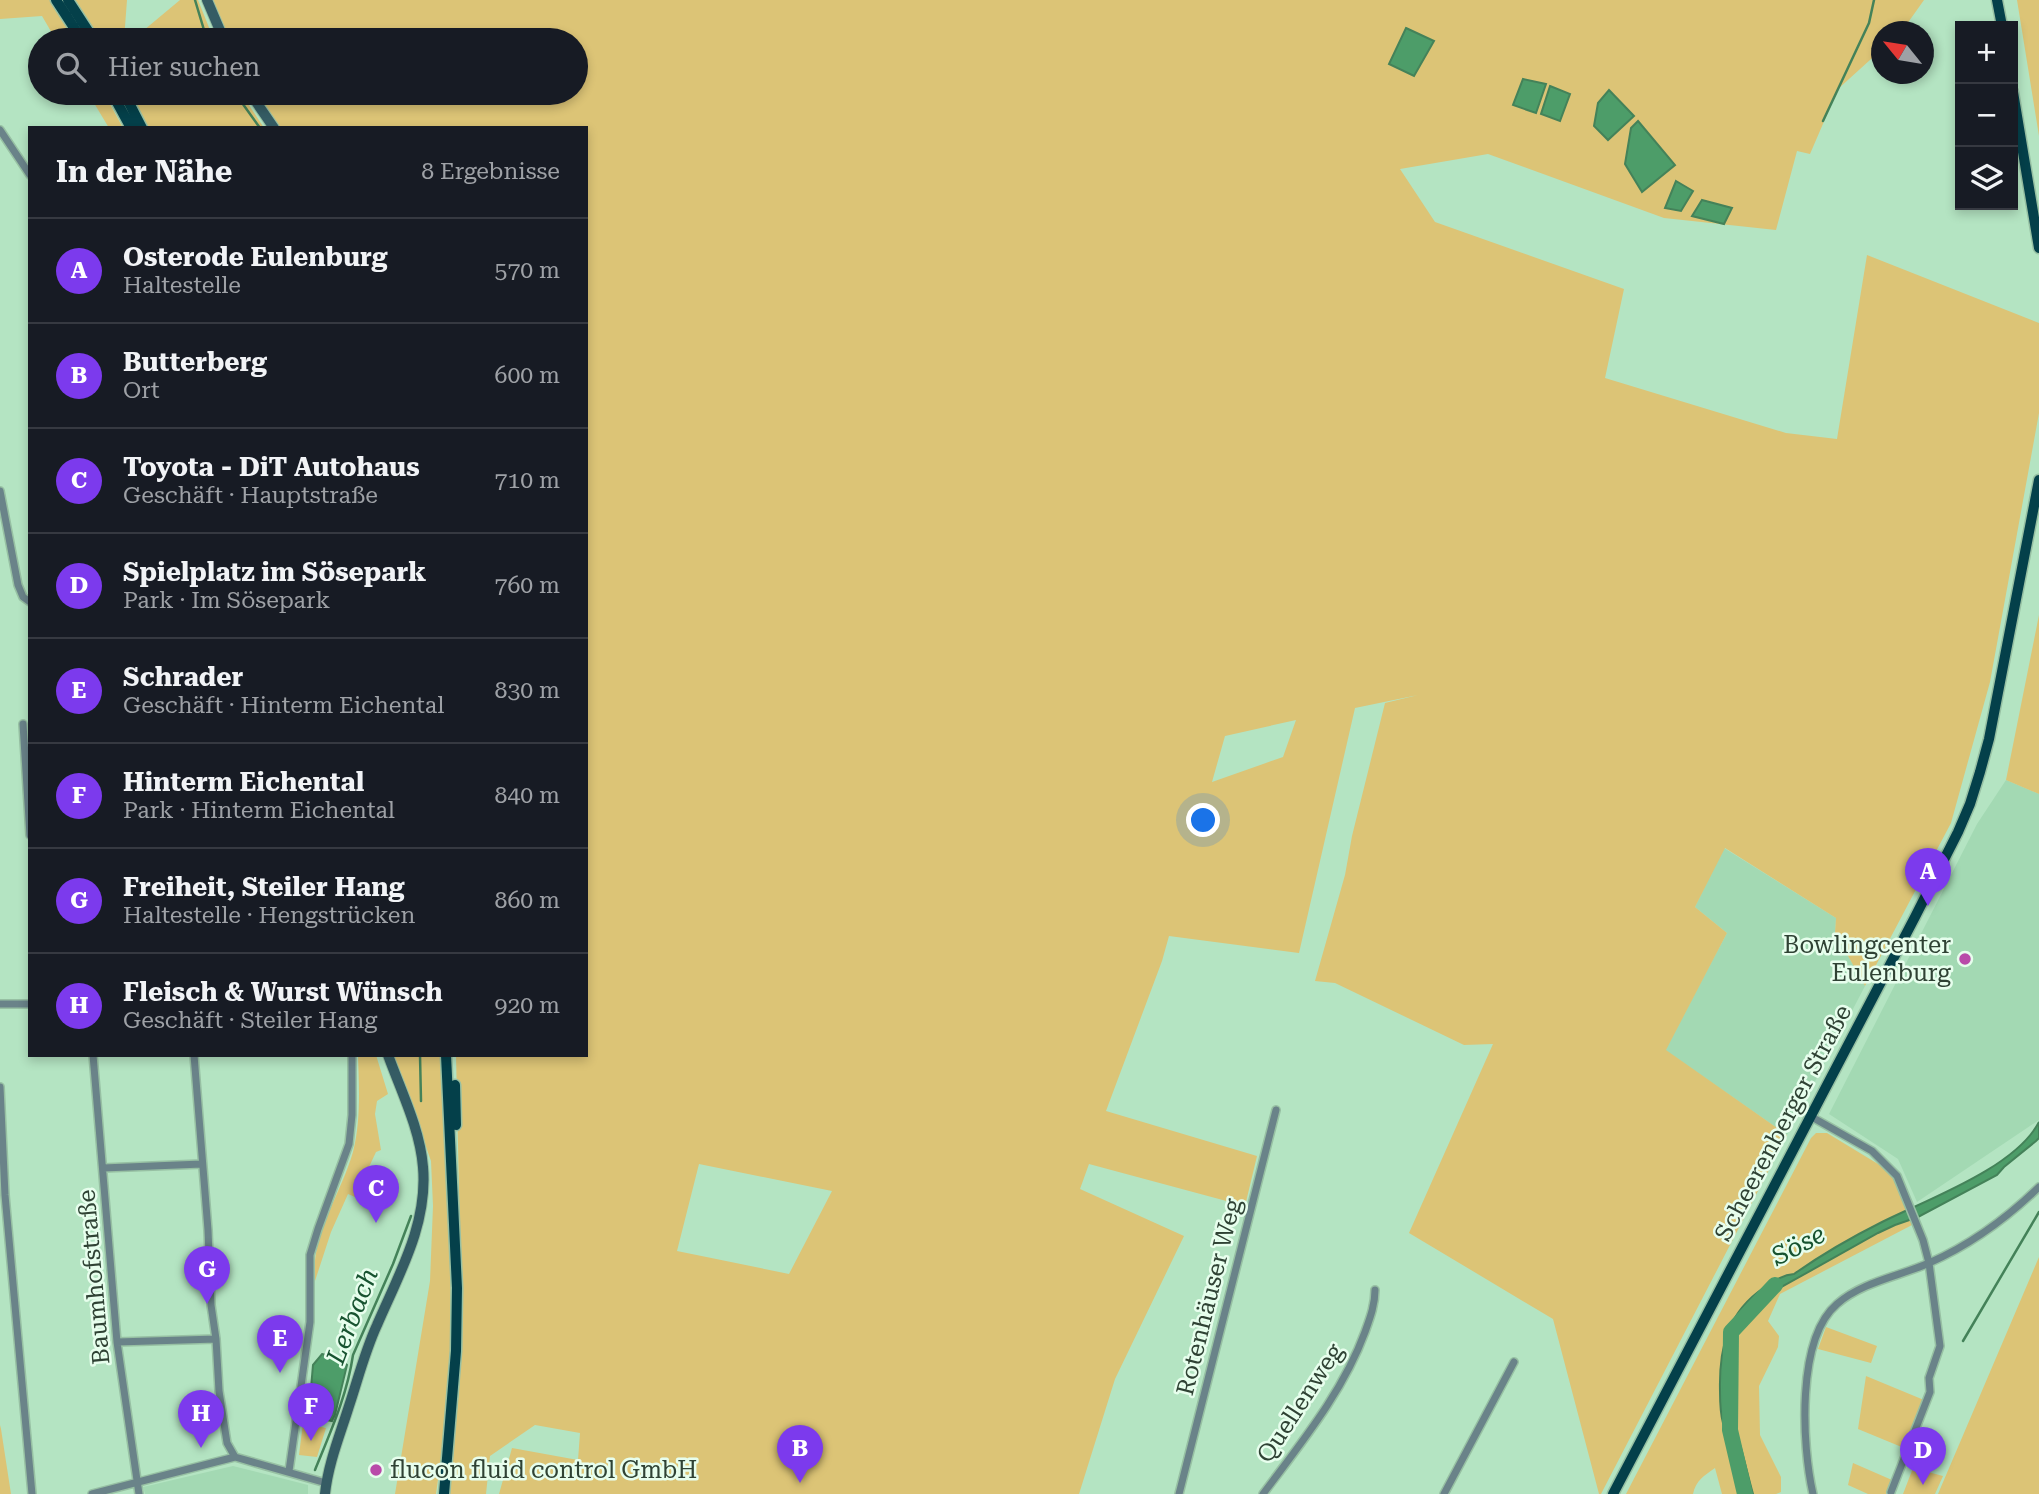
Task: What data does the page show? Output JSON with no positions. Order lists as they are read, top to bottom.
{
  "streets": {
    "main road": ["Scheerenberger Straße"],
    "street": ["Baumhofstraße", "Rotenhäuser Weg", "Quellenweg"]
  },
  "water": ["Söse", "Lerbach"],
  "places": ["Bowlingcenter Eulenburg", "flucon fluid control GmbH"],
  "north": "top left",
  "page": {
    "map_buttons": ["+", "−"],
    "search": "Hier suchen",
    "heading": ["In der Nähe", "8 Ergebnisse"],
    "list": [
      {
        "mark": "A",
        "name": "Osterode Eulenburg",
        "note": "Haltestelle",
        "value": "570 m"
      },
      {
        "mark": "B",
        "name": "Butterberg",
        "note": "Ort",
        "value": "600 m"
      },
      {
        "mark": "C",
        "name": "Toyota - DiT Autohaus",
        "note": "Geschäft · Hauptstraße",
        "value": "710 m"
      },
      {
        "mark": "D",
        "name": "Spielplatz im Sösepark",
        "note": "Park · Im Sösepark",
        "value": "760 m"
      },
      {
        "mark": "E",
        "name": "Schrader",
        "note": "Geschäft · Hinterm Eichental",
        "value": "830 m"
      },
      {
        "mark": "F",
        "name": "Hinterm Eichental",
        "note": "Park · Hinterm Eichental",
        "value": "840 m"
      },
      {
        "mark": "G",
        "name": "Freiheit, Steiler Hang",
        "note": "Haltestelle · Hengstrücken",
        "value": "860 m"
      },
      {
        "mark": "H",
        "name": "Fleisch & Wurst Wünsch",
        "note": "Geschäft · Steiler Hang",
        "value": "920 m"
      }
    ],
    "pins": [
      "A",
      "C",
      "G",
      "E",
      "F",
      "H",
      "B",
      "D"
    ]
  }
}
